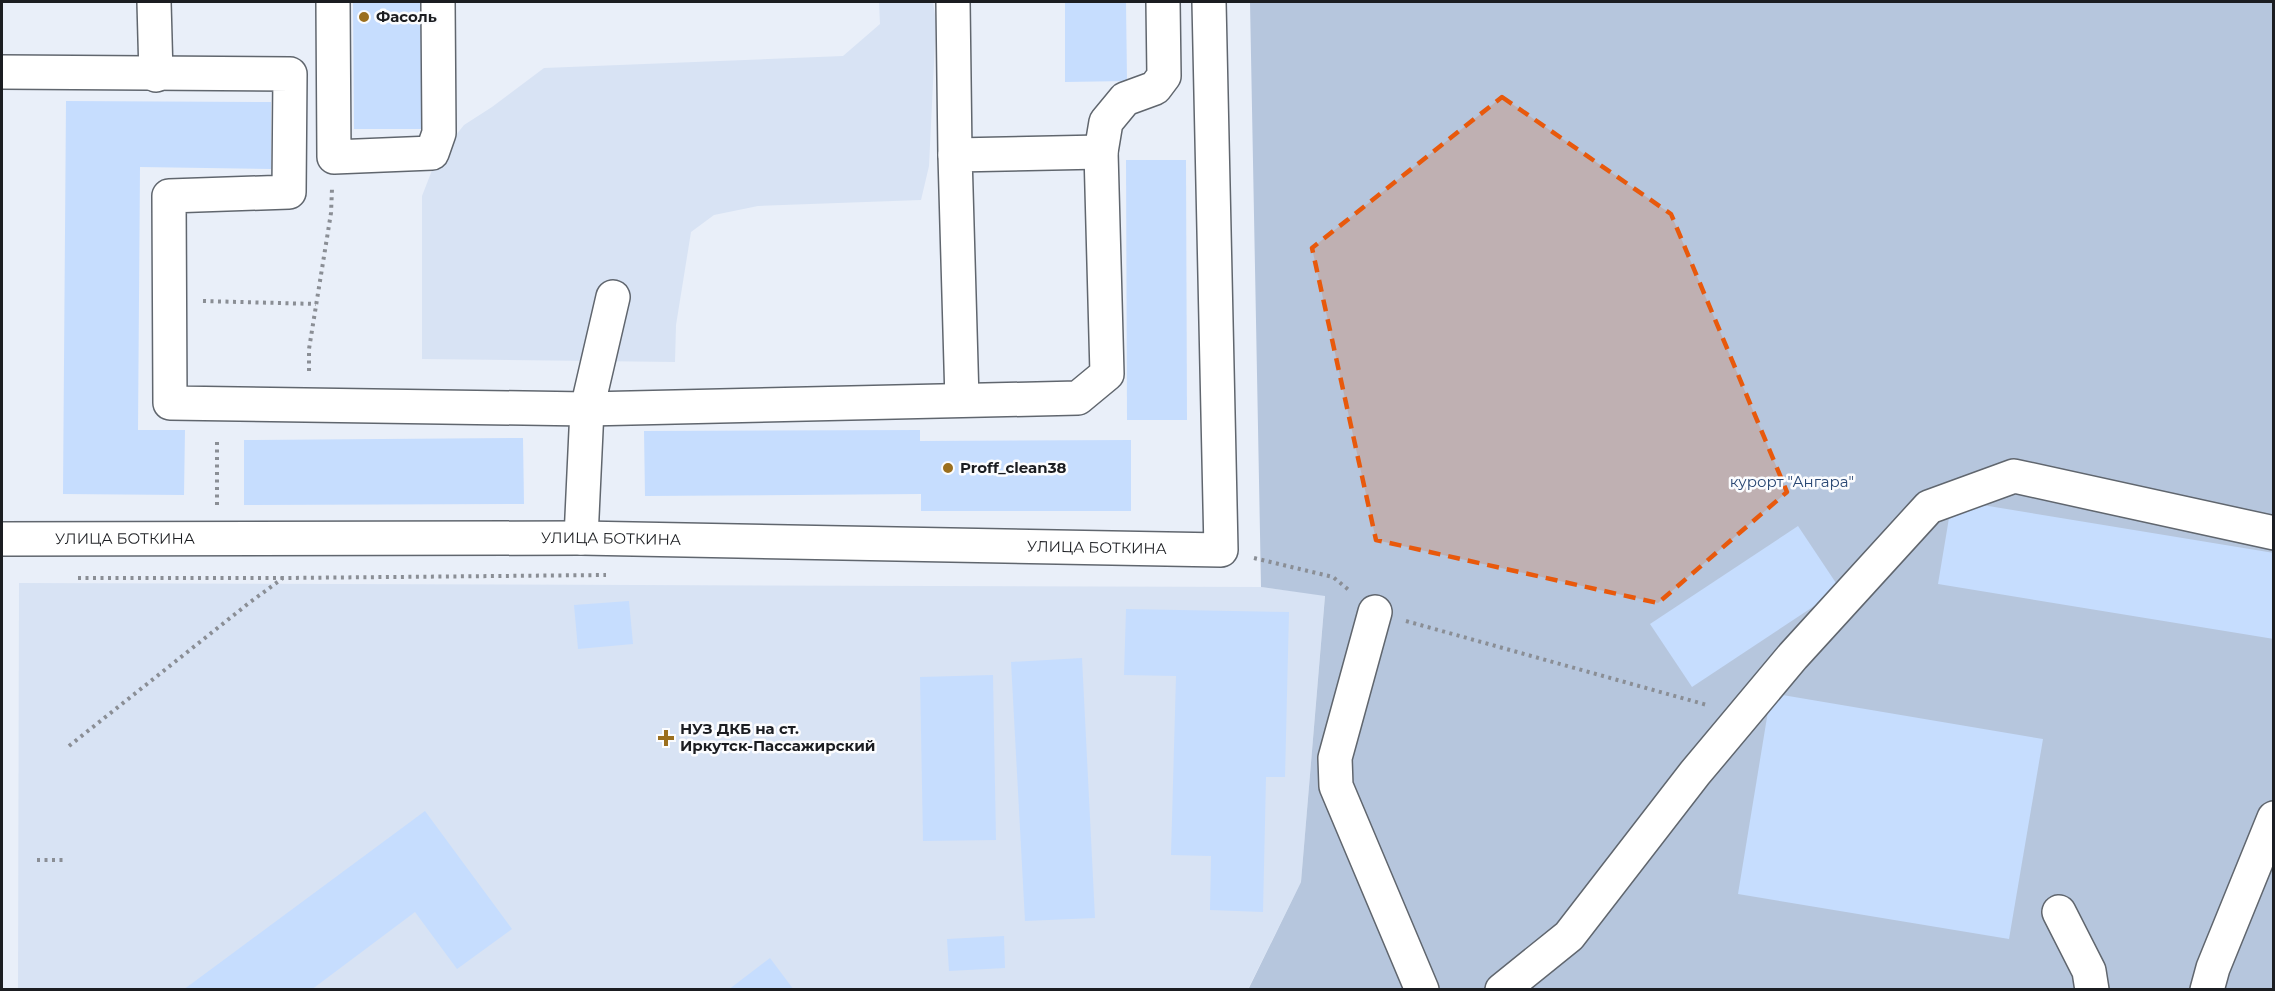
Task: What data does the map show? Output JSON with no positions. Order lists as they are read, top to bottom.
{
  "streets": {
    "street": ["УЛИЦА БОТКИНА"]
  },
  "parks": ["курорт \"Ангара\""],
  "places": {
    "other": ["Фасоль", "Proff_clean38"],
    "health": ["НУЗ ДКБ на ст. Иркутск-Пассажирский"]
  }
}
